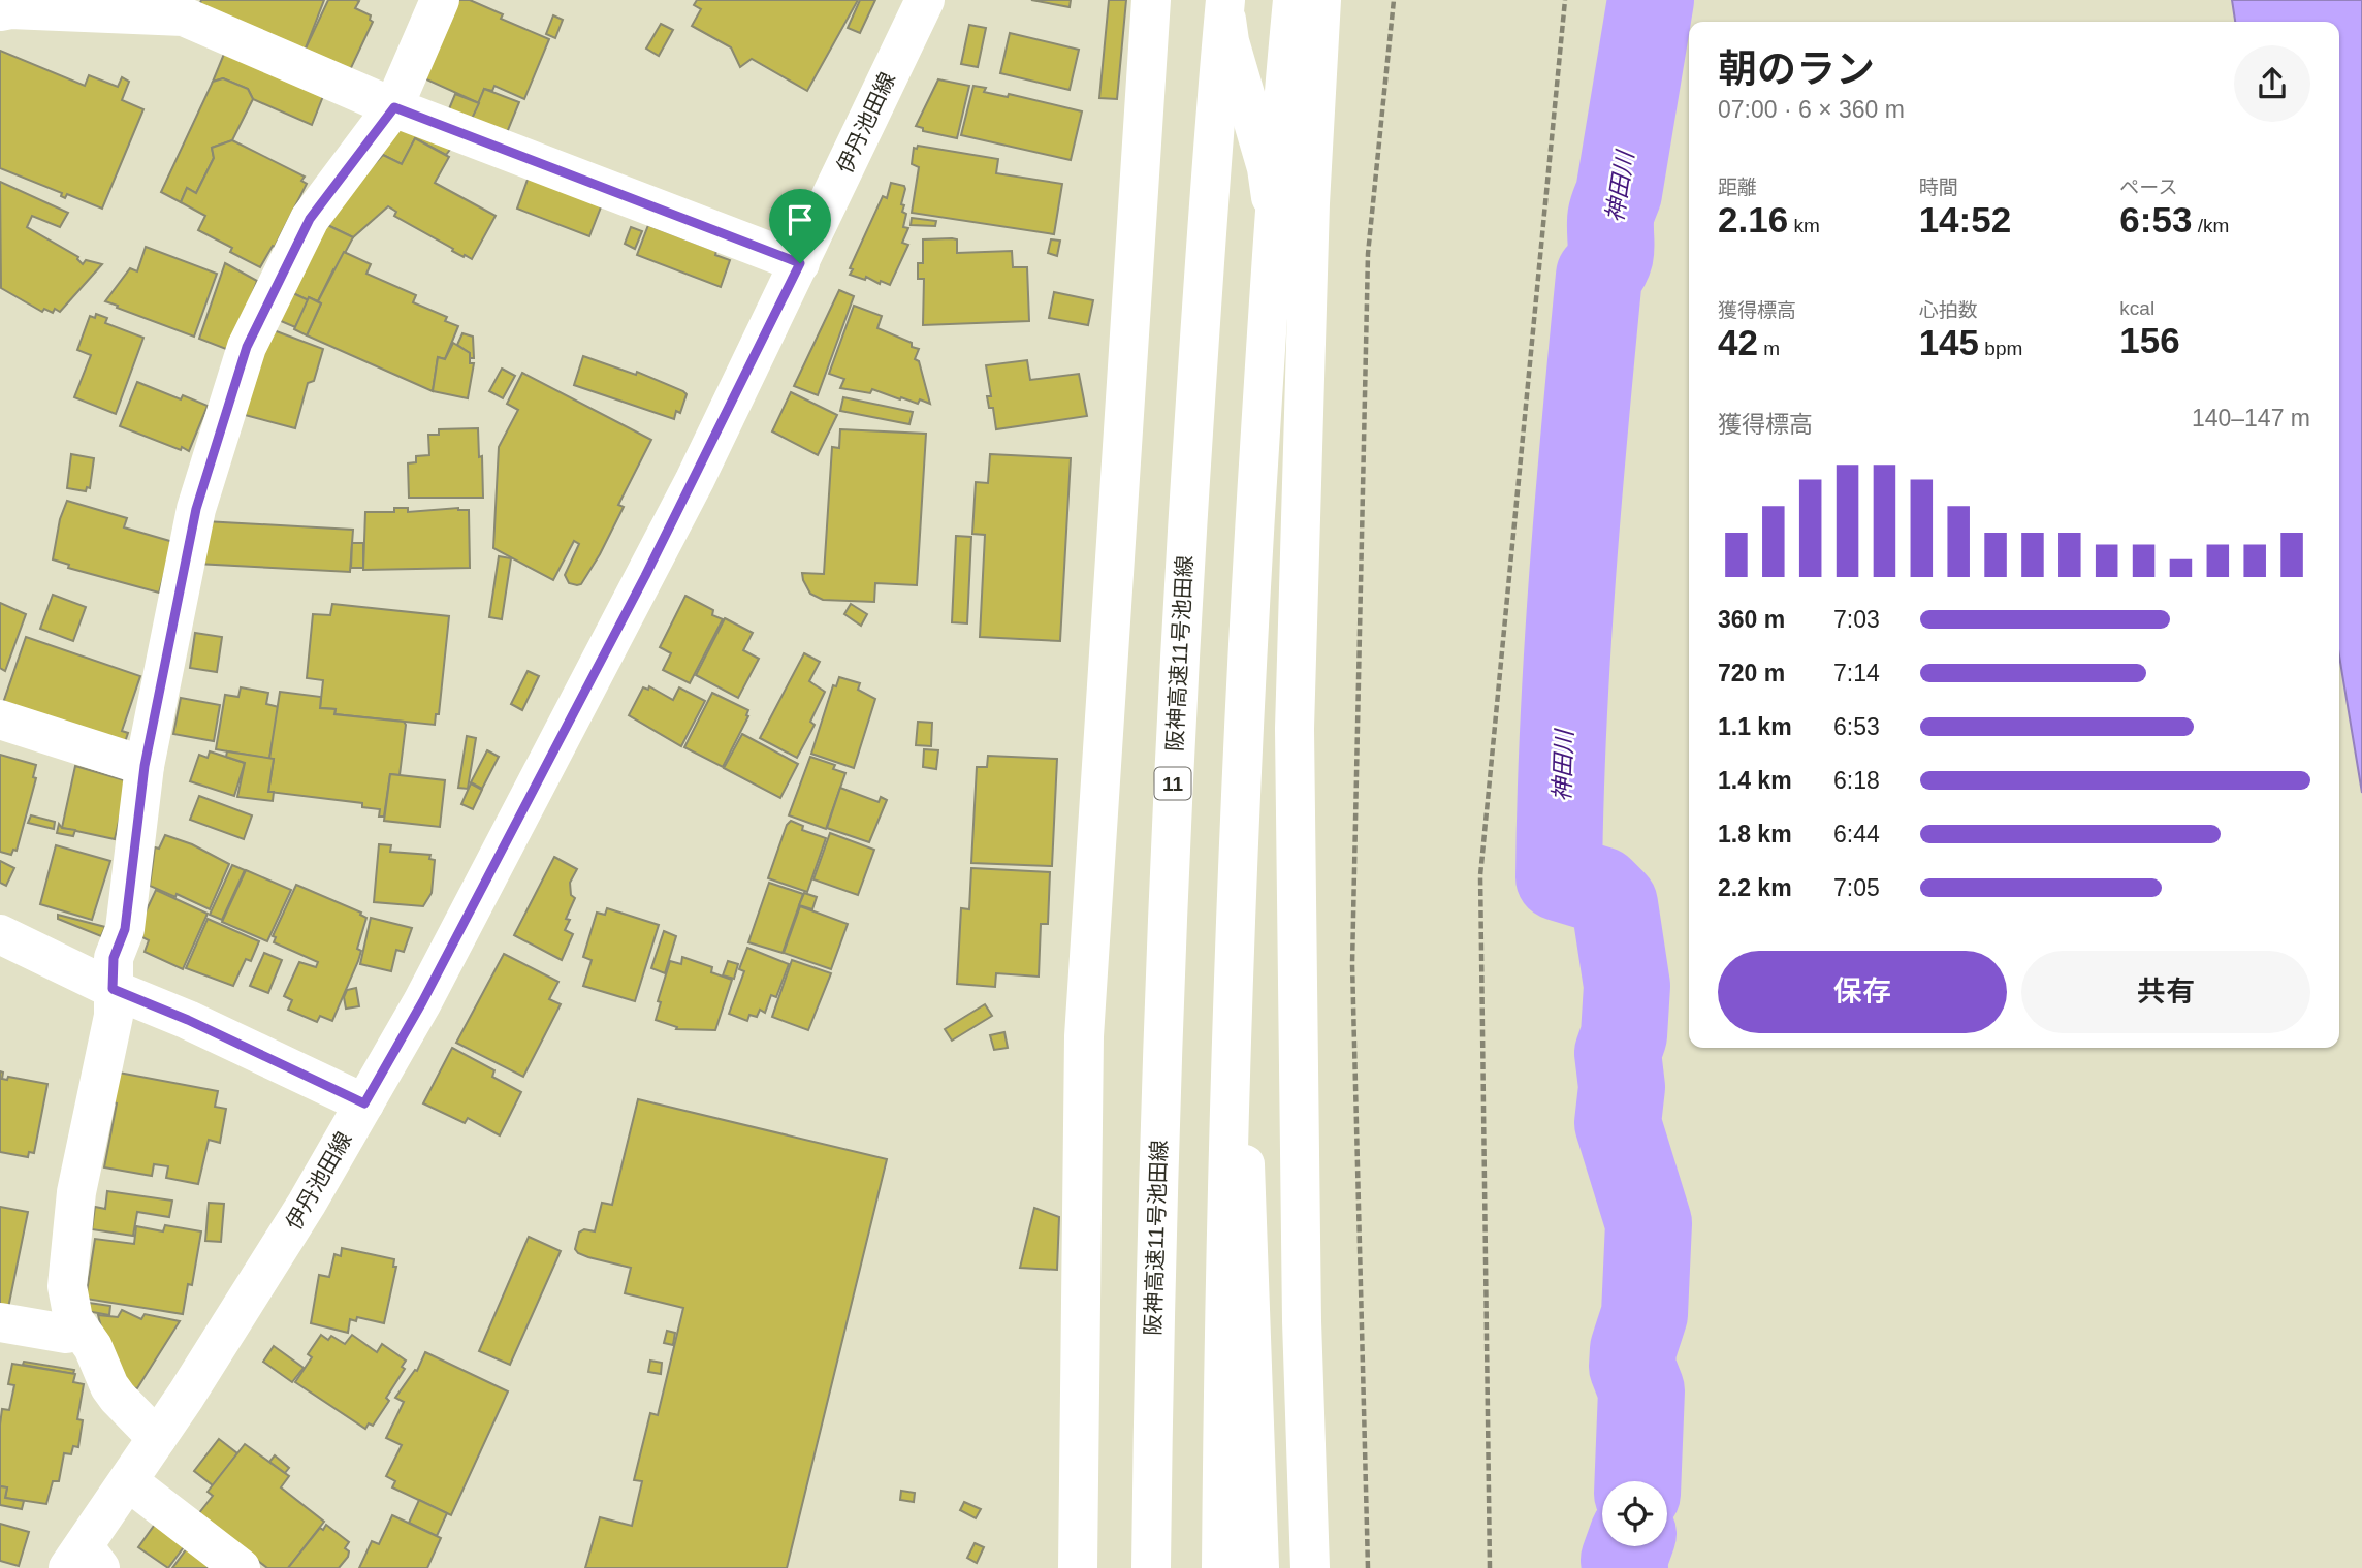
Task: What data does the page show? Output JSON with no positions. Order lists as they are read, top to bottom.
{
  "streets": {
    "main road": ["伊丹池田線", "阪神高速11号池田線", "11"]
  },
  "water": ["神田川"],
  "page": {
    "heading": ["朝のラン", "07:00 · 6 × 360 m"],
    "stats": [
      ["距離", "2.16 km"],
      ["時間", "14:52"],
      ["ペース", "6:53 /km"],
      ["獲得標高", "42 m"],
      ["心拍数", "145 bpm"],
      ["kcal", "156"]
    ],
    "chart": ["獲得標高", "140–147 m"],
    "list": [
      {
        "name": "360 m",
        "note": "7:03"
      },
      {
        "name": "720 m",
        "note": "7:14"
      },
      {
        "name": "1.1 km",
        "note": "6:53"
      },
      {
        "name": "1.4 km",
        "note": "6:18"
      },
      {
        "name": "1.8 km",
        "note": "6:44"
      },
      {
        "name": "2.2 km",
        "note": "7:05"
      }
    ],
    "buttons": ["保存", "共有"]
  }
}
